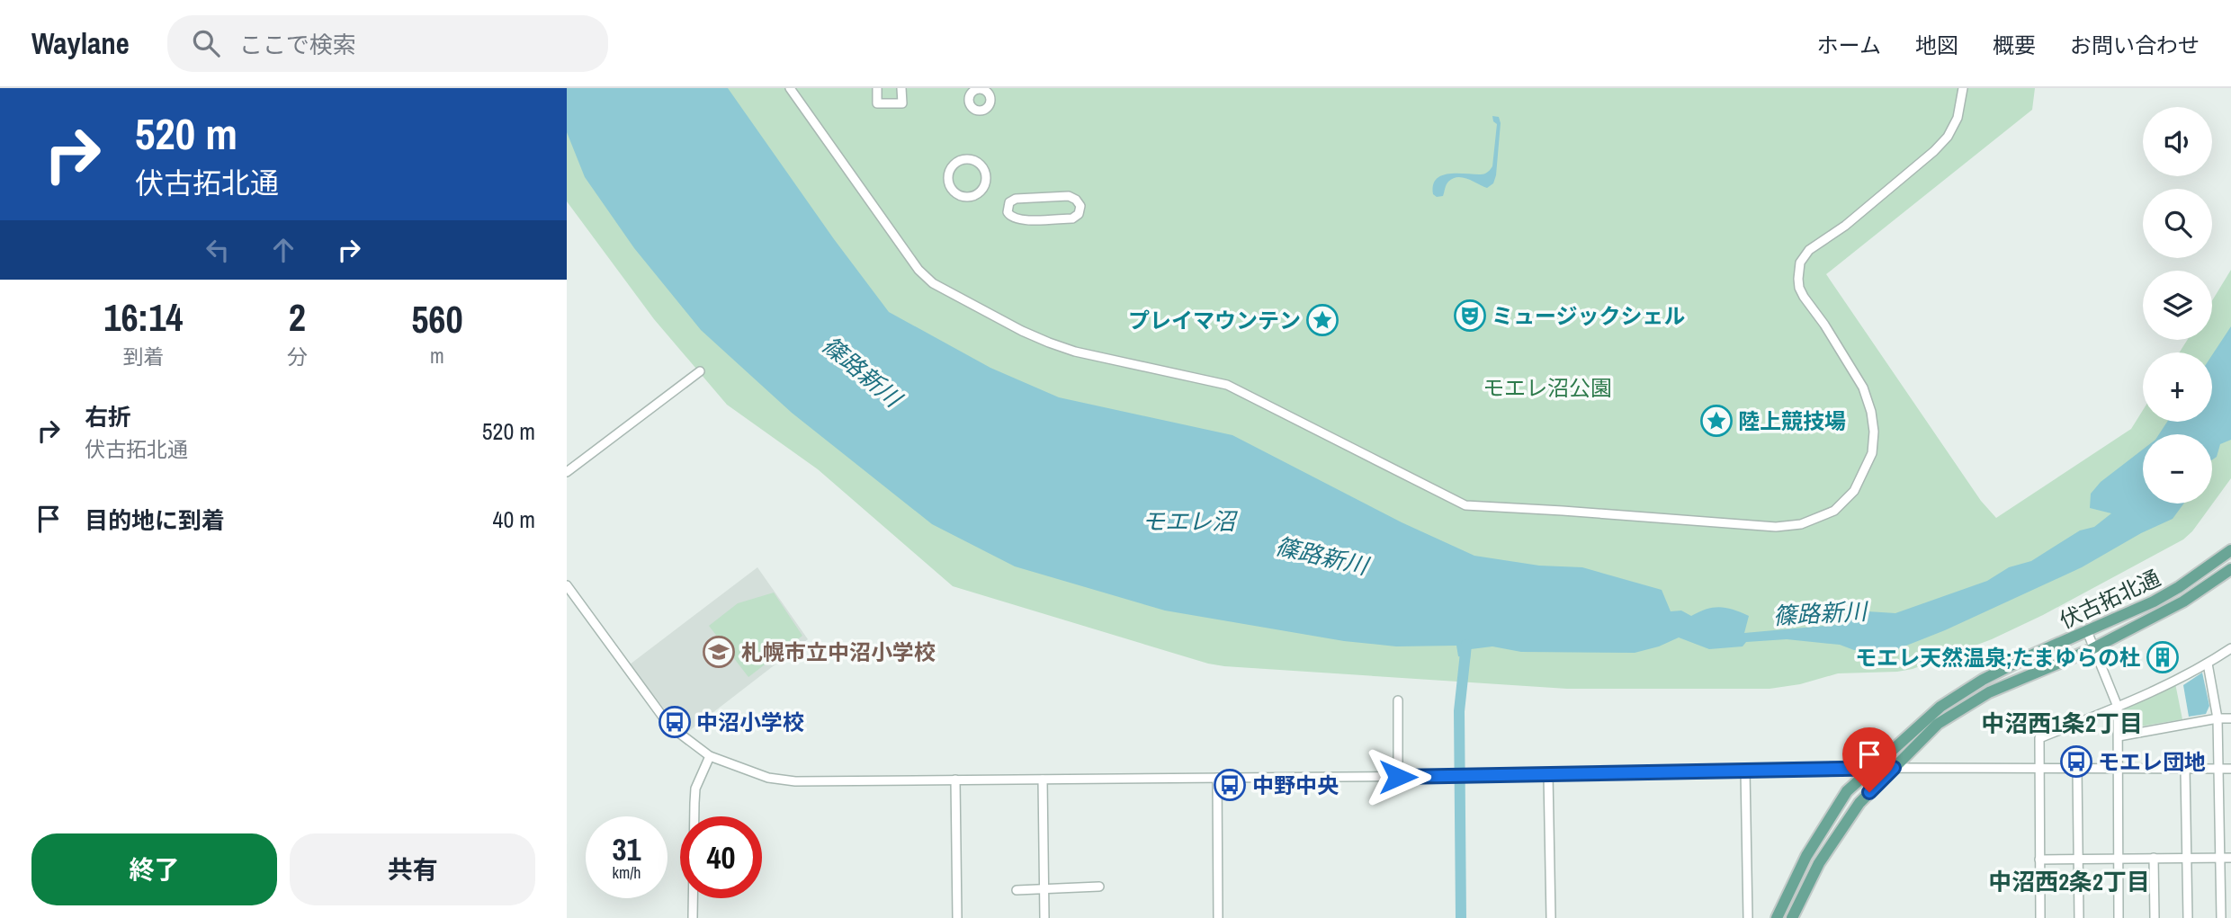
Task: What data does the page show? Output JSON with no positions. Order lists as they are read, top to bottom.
{
  "streets": {
    "main road": ["伏古拓北通"]
  },
  "districts": ["中沼西1条2丁目", "中沼西2条2丁目"],
  "water": ["篠路新川", "モエレ沼"],
  "parks": ["モエレ沼公園"],
  "places": {
    "theatre": ["ミュージックシェル"],
    "place": ["プレイマウンテン", "陸上競技場"],
    "school or university": ["札幌市立中沼小学校"],
    "building": ["モエレ天然温泉;たまゆらの杜"],
    "bus stop": ["中沼小学校", "モエレ団地", "中野中央"]
  },
  "page": {
    "header": "Waylane",
    "search": "ここで検索",
    "nav": [
      "ホーム",
      "地図",
      "概要",
      "お問い合わせ"
    ],
    "turn": ["520 m", "伏古拓北通"],
    "map_buttons": ["+", "−"],
    "eta": [
      "16:14",
      "到着",
      "2",
      "分",
      "560",
      "m"
    ],
    "list": [
      {
        "name": "右折",
        "note": "伏古拓北通",
        "value": "520 m"
      },
      {
        "name": "目的地に到着",
        "value": "40 m"
      }
    ],
    "speed": "31 km/h",
    "limit": "40",
    "buttons": ["終了", "共有"]
  }
}
